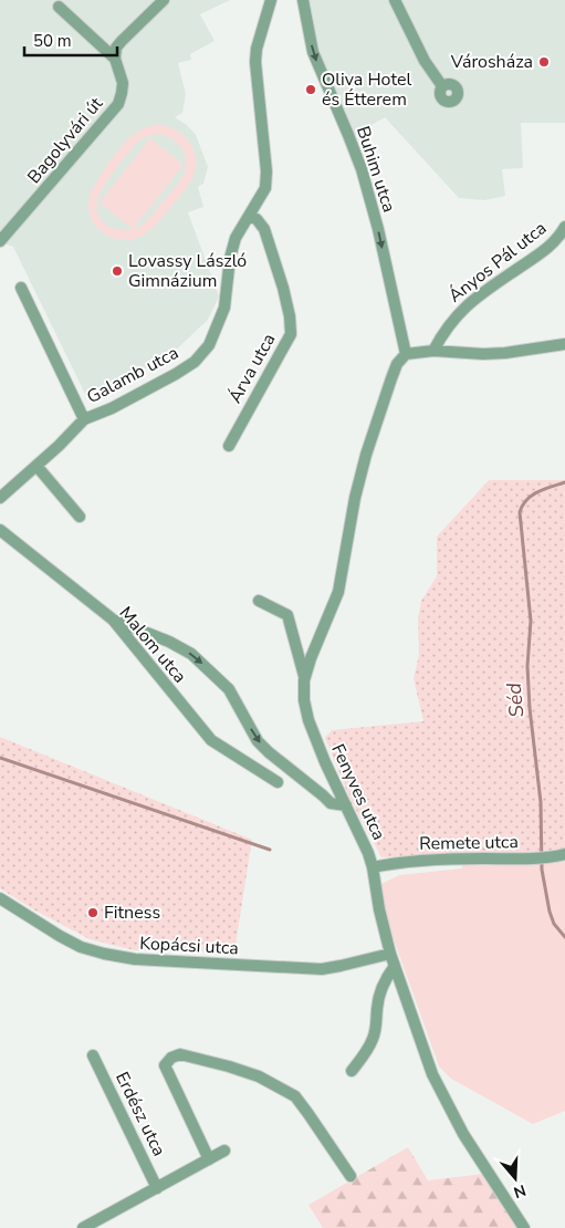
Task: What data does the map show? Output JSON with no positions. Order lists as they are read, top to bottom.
{
  "streets": {
    "street": [
      "Bagolyvári út",
      "Buhim utca",
      "Ányos Pál utca",
      "Árva utca",
      "Galamb utca",
      "Malom utca",
      "Fenyves utca",
      "Remete utca",
      "Kopácsi utca",
      "Erdész utca"
    ]
  },
  "crossings": [
    ["Buhim utca", "Fenyves utca"],
    ["Árva utca", "Galamb utca"],
    ["Fenyves utca", "Remete utca"],
    ["Fenyves utca", "Kopácsi utca"]
  ],
  "one_way": ["Buhim utca"],
  "water": ["Séd"],
  "places": [
    "Városháza",
    "Oliva Hotel és Étterem",
    "Lovassy László Gimnázium",
    "Fitness"
  ],
  "scale_bar": "50 m",
  "north": "bottom"
}
